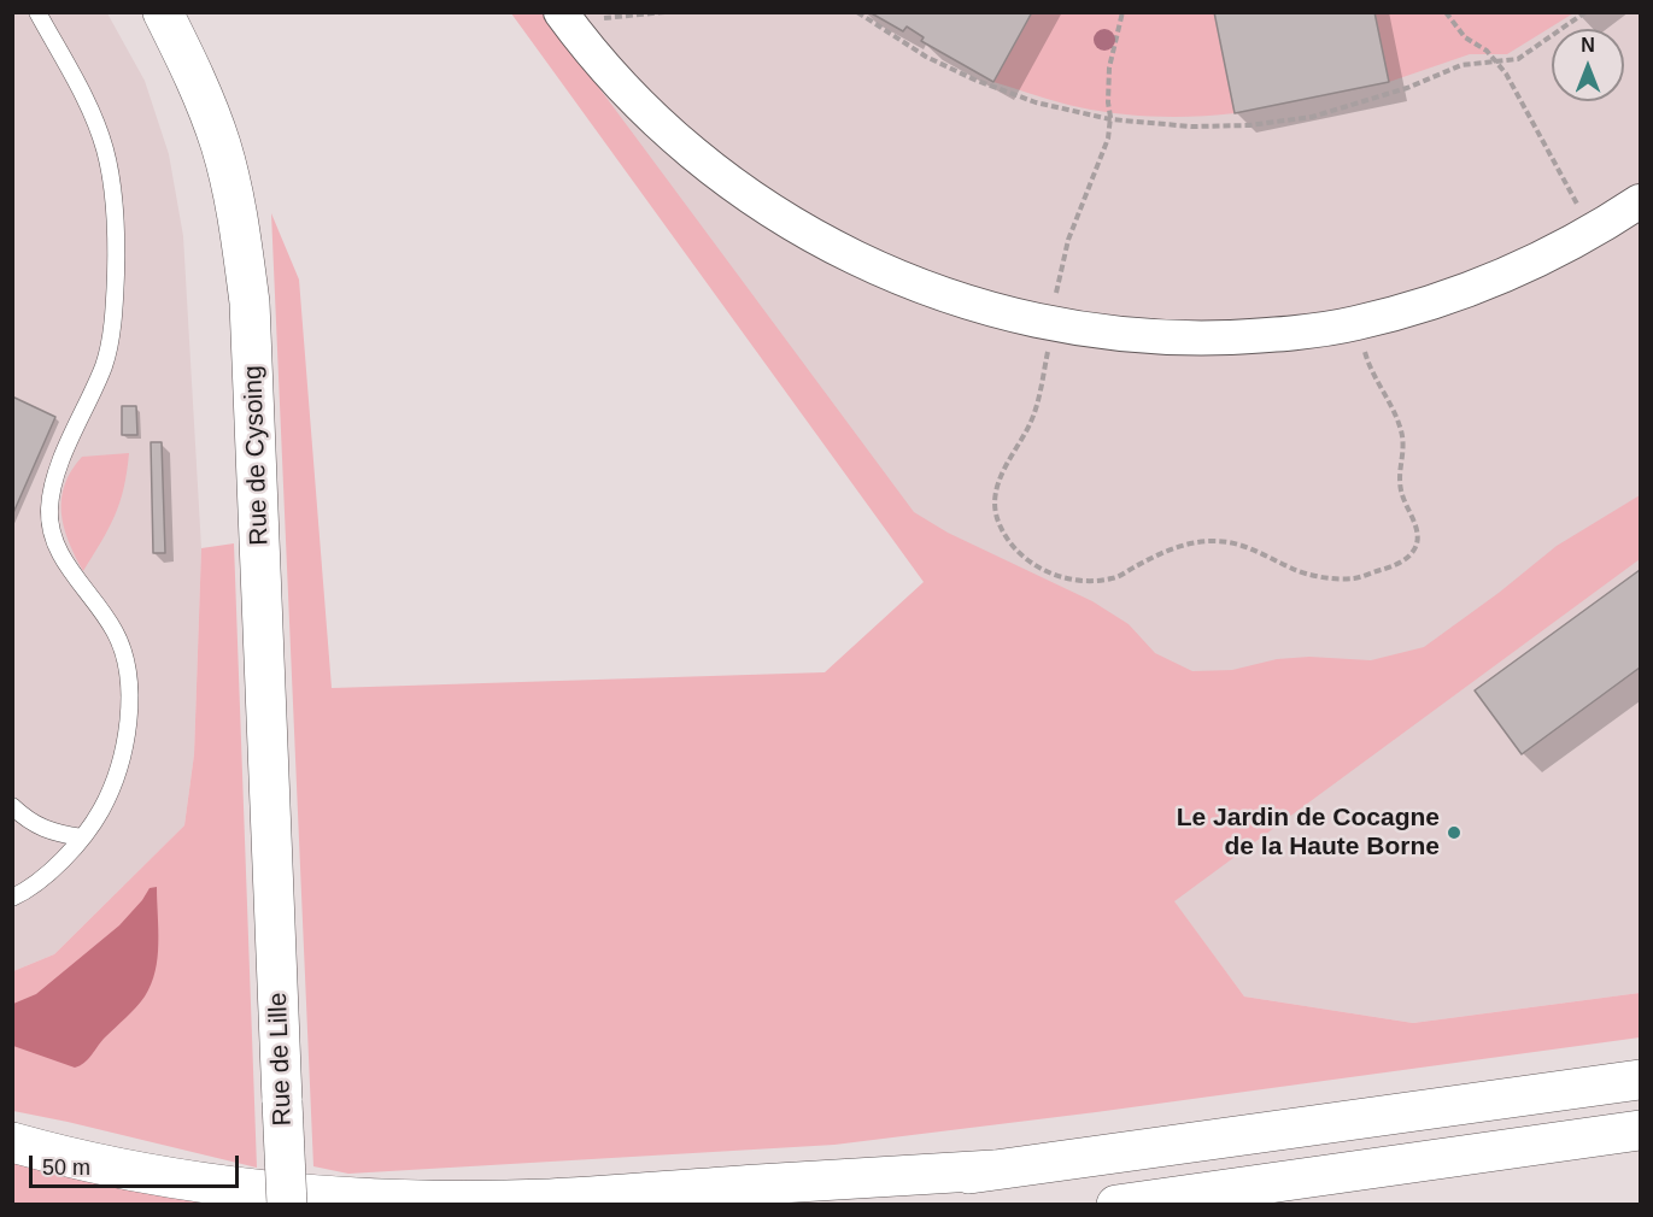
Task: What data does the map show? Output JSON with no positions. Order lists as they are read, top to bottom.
{
  "streets": {
    "main road": ["Rue de Cysoing", "Rue de Lille"]
  },
  "crossings": [
    ["Rue de Cysoing", "Rue de Lille"]
  ],
  "places": ["Le Jardin de Cocagne de la Haute Borne"],
  "scale_bar": "50 m",
  "north": "top"
}
